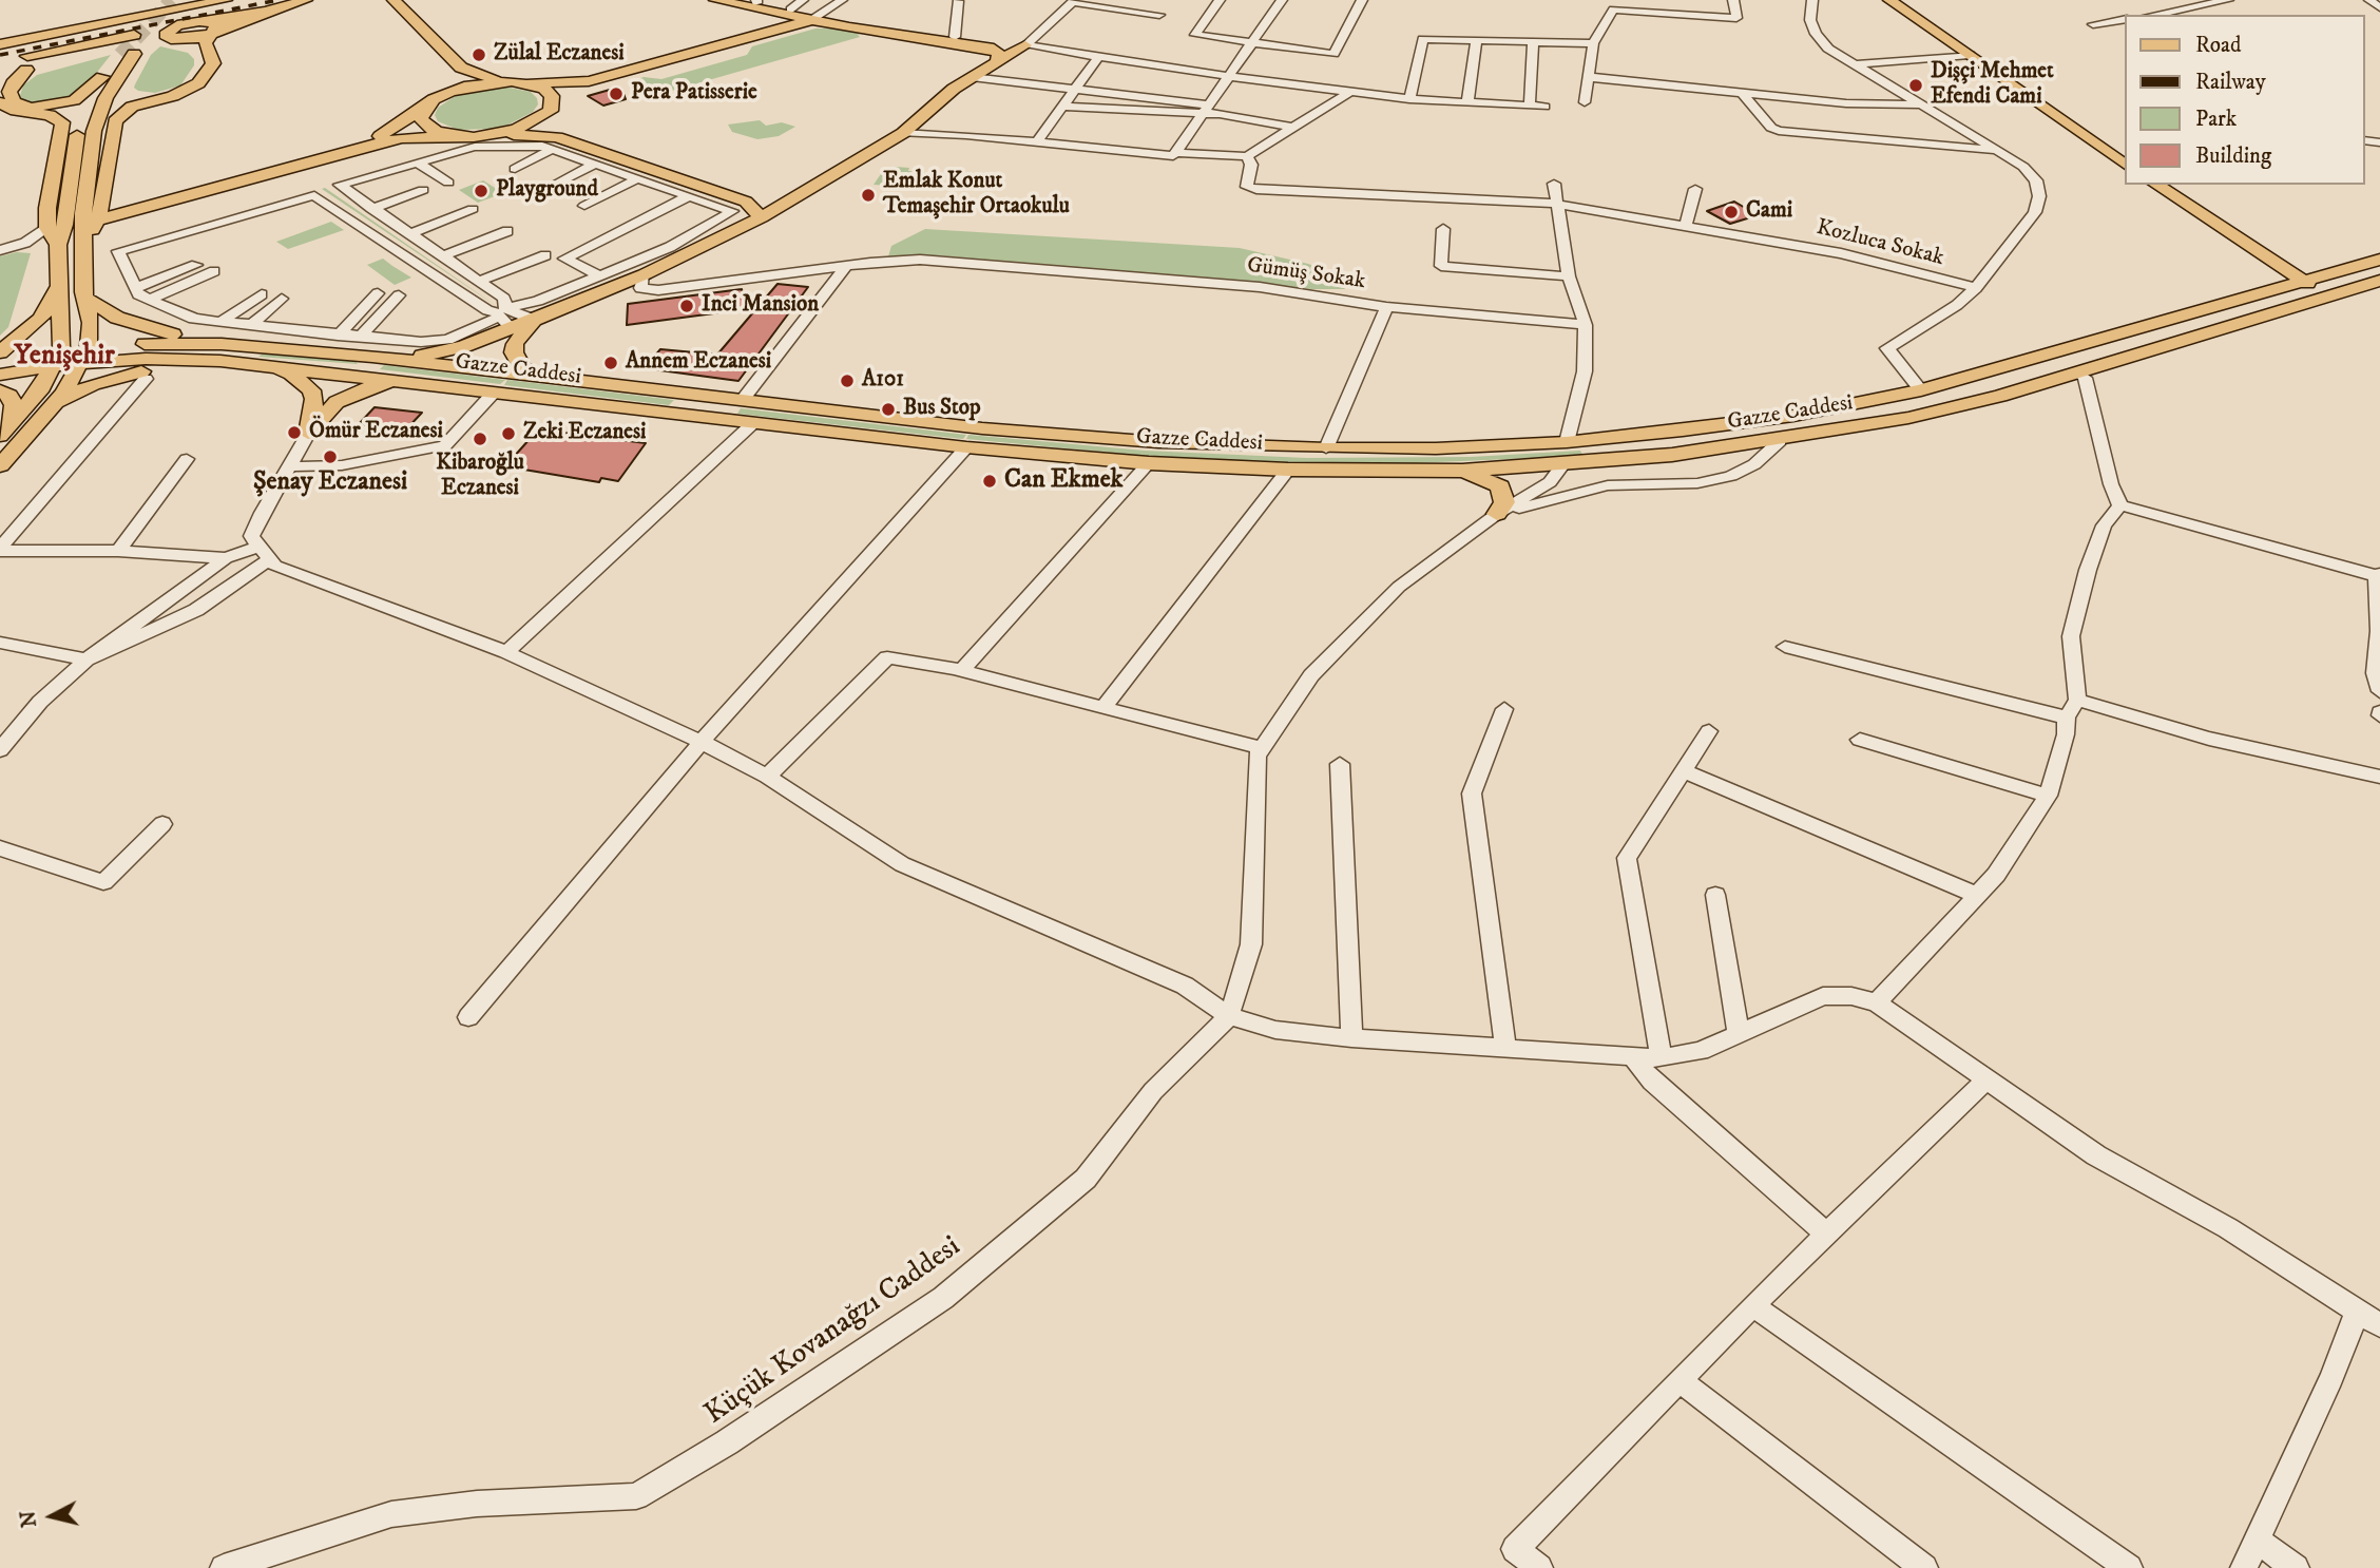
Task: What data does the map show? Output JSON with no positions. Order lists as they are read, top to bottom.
{
  "streets": {
    "main road": ["Gazze Caddesi"],
    "street": ["Kozluca Sokak", "Gümüş Sokak", "Küçük Kovanağzı Caddesi"]
  },
  "crossings": [
    ["Gazze Caddesi", "Küçük Kovanağzı Caddesi"]
  ],
  "districts": ["Yenişehir"],
  "places": [
    "Zülal Eczanesi",
    "Dişçi Mehmet Efendi Cami",
    "Pera Patisserie",
    "Playground",
    "Emlak Konut Temaşehir Ortaokulu",
    "Cami",
    "Inci Mansion",
    "Annem Eczanesi",
    "A101",
    "Bus Stop",
    "Ömür Eczanesi",
    "Zeki Eczanesi",
    "Kibaroğlu Eczanesi",
    "Şenay Eczanesi",
    "Can Ekmek"
  ],
  "legend": [
    "Road",
    "Railway",
    "Park",
    "Building"
  ],
  "north": "left"
}
